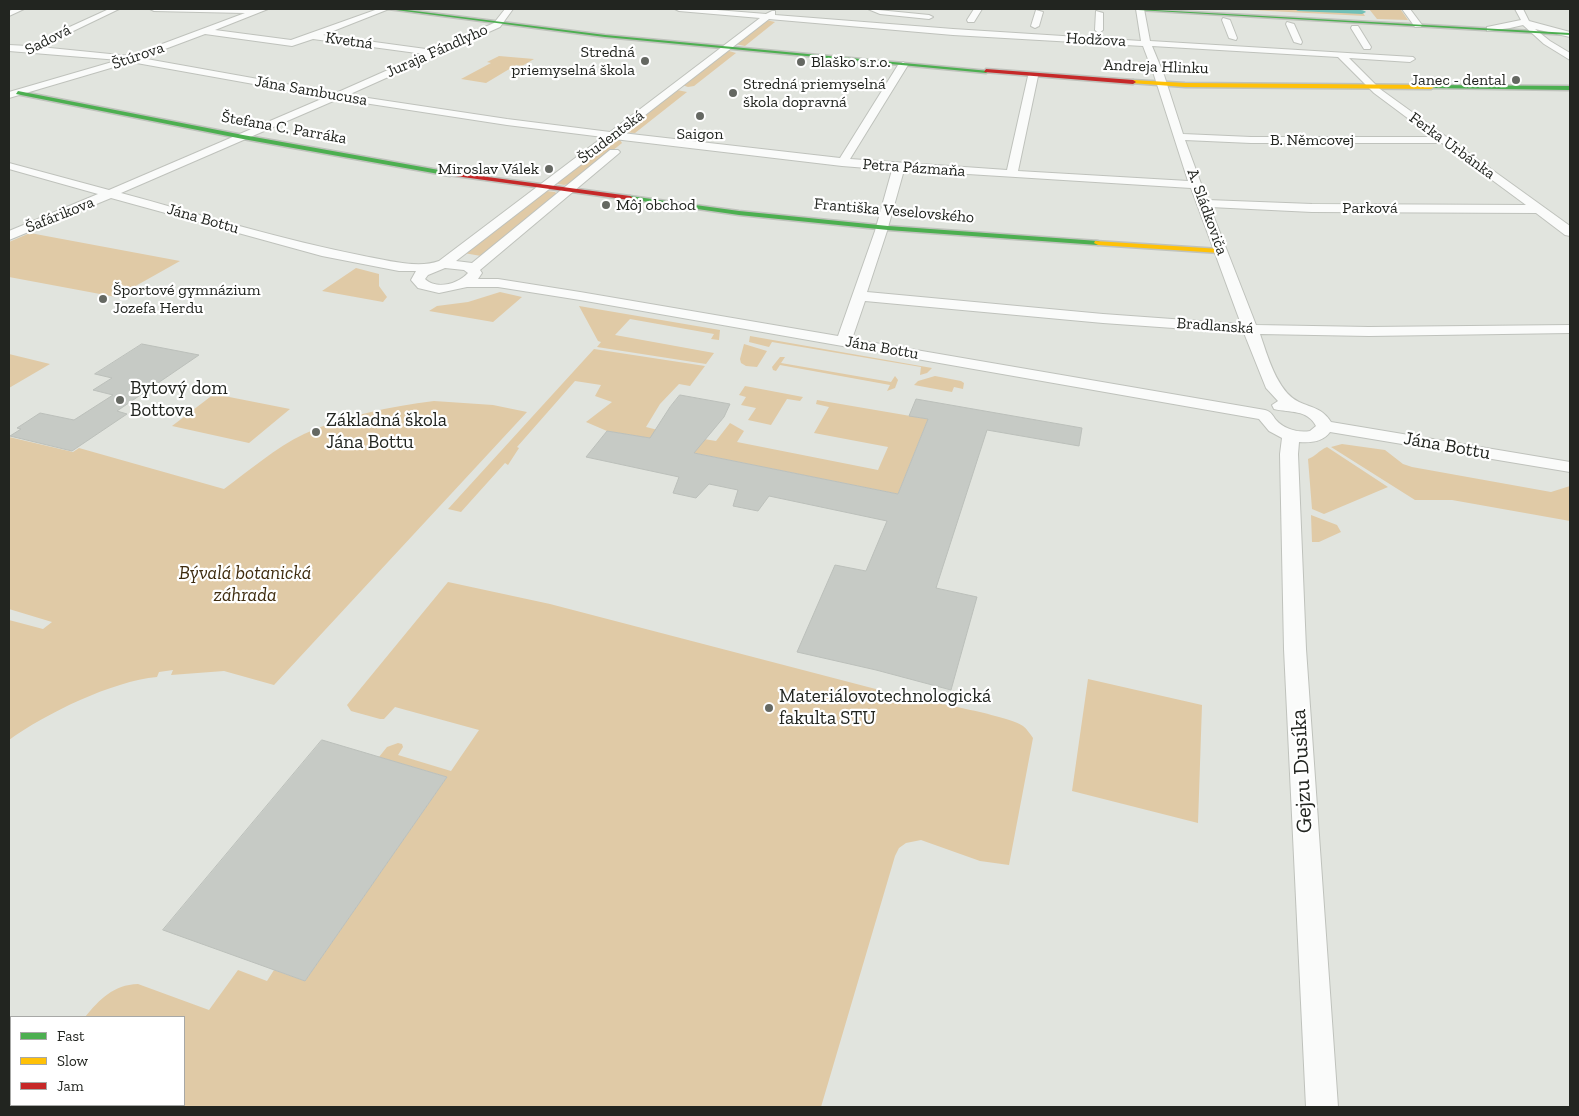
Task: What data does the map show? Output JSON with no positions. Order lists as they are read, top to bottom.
{
  "streets": {
    "street": [
      "Sadová",
      "Hodžova",
      "Kvetná",
      "Juraja Fándlyho",
      "Štúrova",
      "Andreja Hlinku",
      "Jána Sambucusa",
      "Štefana C. Parráka",
      "Študentská",
      "B. Němcovej",
      "Ferka Urbánka",
      "Petra Pázmaňa",
      "Parková",
      "Františka Veselovského",
      "A. Sládkoviča",
      "Šafárikova",
      "Jána Bottu",
      "Bradlanská",
      "Gejzu Dusíka"
    ]
  },
  "crossings": [
    ["Sadová", "Jána Sambucusa"],
    ["Hodžova", "Študentská"],
    ["Hodžova", "Ferka Urbánka"],
    ["Hodžova", "A. Sládkoviča"],
    ["Kvetná", "Juraja Fándlyho"],
    ["Kvetná", "Štúrova"],
    ["Juraja Fándlyho", "Andreja Hlinku"],
    ["Juraja Fándlyho", "Jána Sambucusa"],
    ["Juraja Fándlyho", "Štefana C. Parráka"],
    ["Juraja Fándlyho", "Šafárikova"],
    ["Juraja Fándlyho", "Jána Bottu"],
    ["Štúrova", "Jána Sambucusa"],
    ["Štúrova", "Štefana C. Parráka"],
    ["Andreja Hlinku", "Študentská"],
    ["Andreja Hlinku", "Ferka Urbánka"],
    ["Andreja Hlinku", "A. Sládkoviča"],
    ["Jána Sambucusa", "Študentská"],
    ["Jána Sambucusa", "Petra Pázmaňa"],
    ["Štefana C. Parráka", "Študentská"],
    ["Štefana C. Parráka", "Františka Veselovského"],
    ["Študentská", "Petra Pázmaňa"],
    ["Študentská", "Františka Veselovského"],
    ["Študentská", "Jána Bottu"],
    ["B. Němcovej", "Ferka Urbánka"],
    ["B. Němcovej", "A. Sládkoviča"],
    ["Ferka Urbánka", "Parková"],
    ["Petra Pázmaňa", "A. Sládkoviča"],
    ["Parková", "A. Sládkoviča"],
    ["Františka Veselovského", "A. Sládkoviča"],
    ["A. Sládkoviča", "Bradlanská"],
    ["Šafárikova", "Jána Bottu"]
  ],
  "parks": ["Bývalá botanická záhrada"],
  "places": [
    "Stredná priemyselná škola",
    "Blaško s.r.o.",
    "Janec - dental",
    "Stredná priemyselná škola dopravná",
    "Saigon",
    "Miroslav Válek",
    "Môj obchod",
    "Športové gymnázium Jozefa Herdu",
    "Bytový dom Bottova",
    "Základná škola Jána Bottu",
    "Materiálovotechnologická fakulta STU"
  ],
  "legend": ["Fast", "Slow", "Jam"]
}
